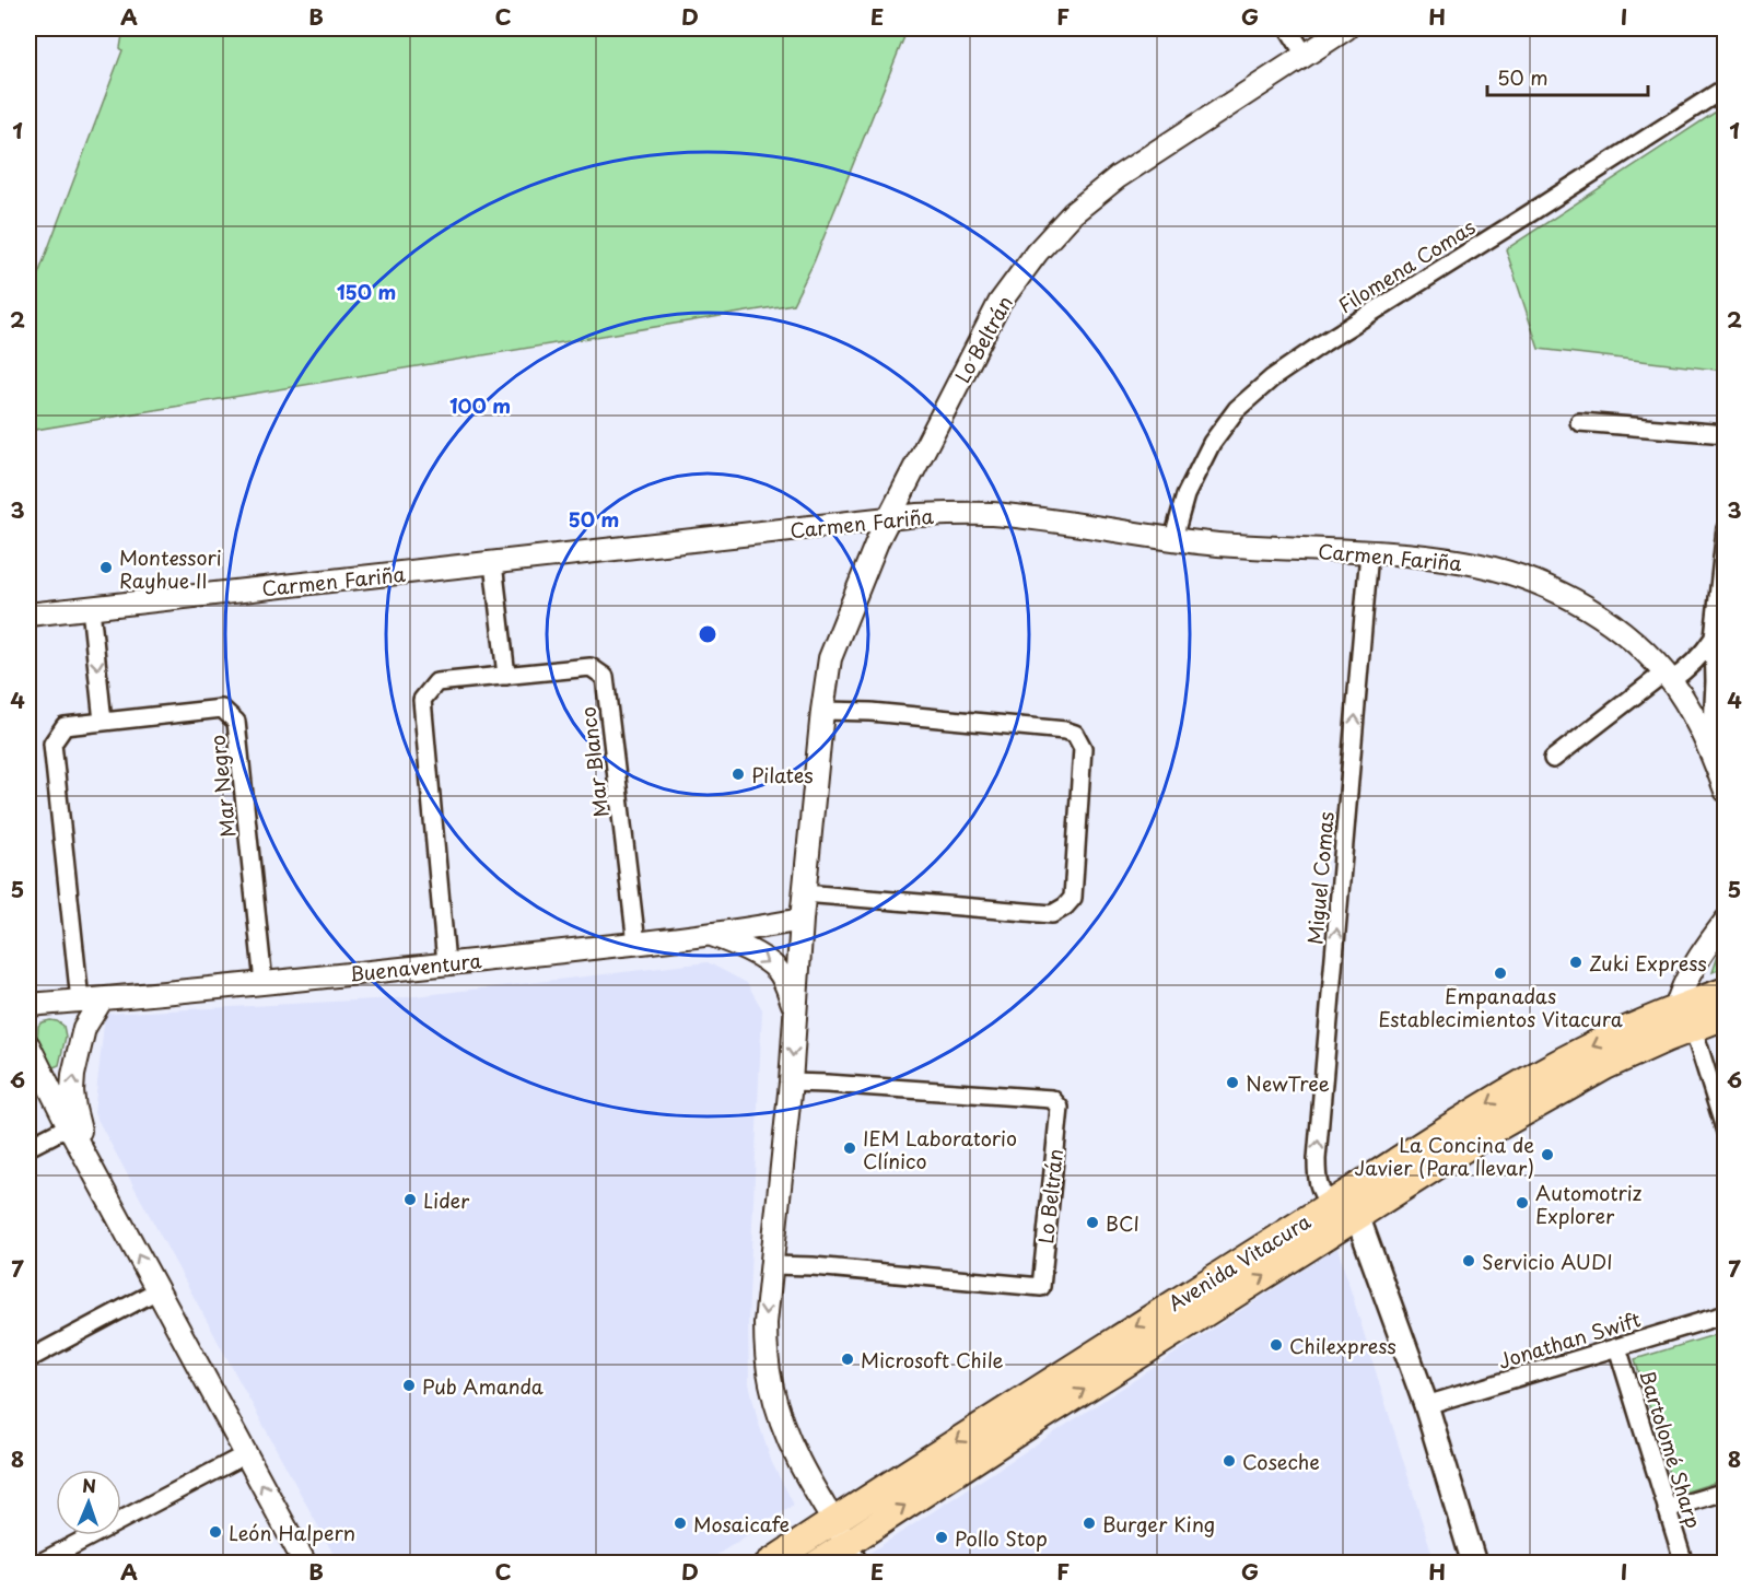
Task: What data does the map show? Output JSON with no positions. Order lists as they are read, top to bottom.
{
  "streets": {
    "main road": ["Avenida Vitacura"],
    "street": [
      "Filomena Comas",
      "Lo Beltrán",
      "Carmen Fariña",
      "Mar Blanco",
      "Mar Negro",
      "Miguel Comas",
      "Buenaventura",
      "Jonathan Swift",
      "Bartolomé Sharp"
    ]
  },
  "crossings": [
    ["Filomena Comas", "Carmen Fariña"],
    ["Lo Beltrán", "Carmen Fariña"],
    ["Lo Beltrán", "Buenaventura"],
    ["Lo Beltrán", "Avenida Vitacura"],
    ["Carmen Fariña", "Miguel Comas"],
    ["Mar Blanco", "Buenaventura"],
    ["Mar Negro", "Buenaventura"],
    ["Miguel Comas", "Avenida Vitacura"],
    ["Jonathan Swift", "Bartolomé Sharp"]
  ],
  "one_way": ["Miguel Comas"],
  "places": [
    "Montessori Rayhue II",
    "Pilates",
    "Zuki Express",
    "Empanadas Establecimientos Vitacura",
    "NewTree",
    "IEM Laboratorio Clínico",
    "La Concina de Javier (Para llevar)",
    "Lider",
    "Automotriz Explorer",
    "BCI",
    "Servicio AUDI",
    "Chilexpress",
    "Microsoft Chile",
    "Pub Amanda",
    "Coseche",
    "Mosaicafe",
    "Burger King",
    "León Halpern",
    "Pollo Stop"
  ],
  "scale_bar": "50 m",
  "north": "top",
  "grid": {
    "columns": [
      "A",
      "B",
      "C",
      "D",
      "E",
      "F",
      "G",
      "H",
      "I"
    ],
    "rows": [
      "1",
      "2",
      "3",
      "4",
      "5",
      "6",
      "7",
      "8"
    ]
  },
  "rings": ["150 m", "100 m", "50 m"]
}
